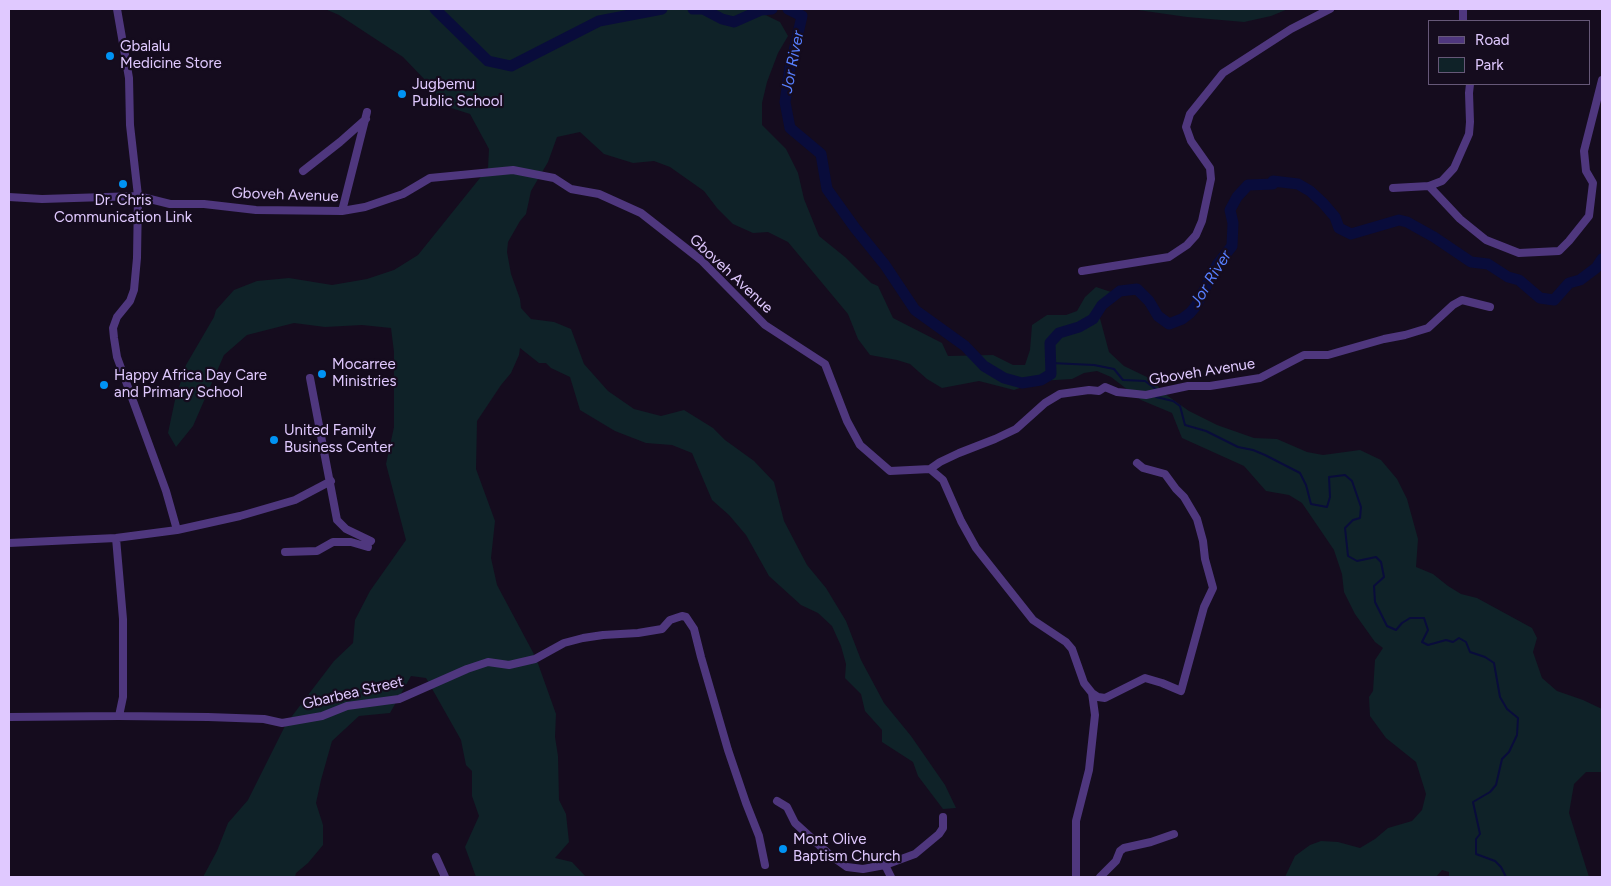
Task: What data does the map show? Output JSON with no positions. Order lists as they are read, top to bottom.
{
  "streets": {
    "street": ["Gboveh Avenue", "Gbarbea Street"]
  },
  "water": ["Jor River"],
  "places": [
    "Gbalalu Medicine Store",
    "Jugbemu Public School",
    "Dr. Chris Communication Link",
    "Mocarree Ministries",
    "Happy Africa Day Care and Primary School",
    "United Family Business Center",
    "Mont Olive Baptism Church"
  ],
  "legend": ["Road", "Park"]
}
